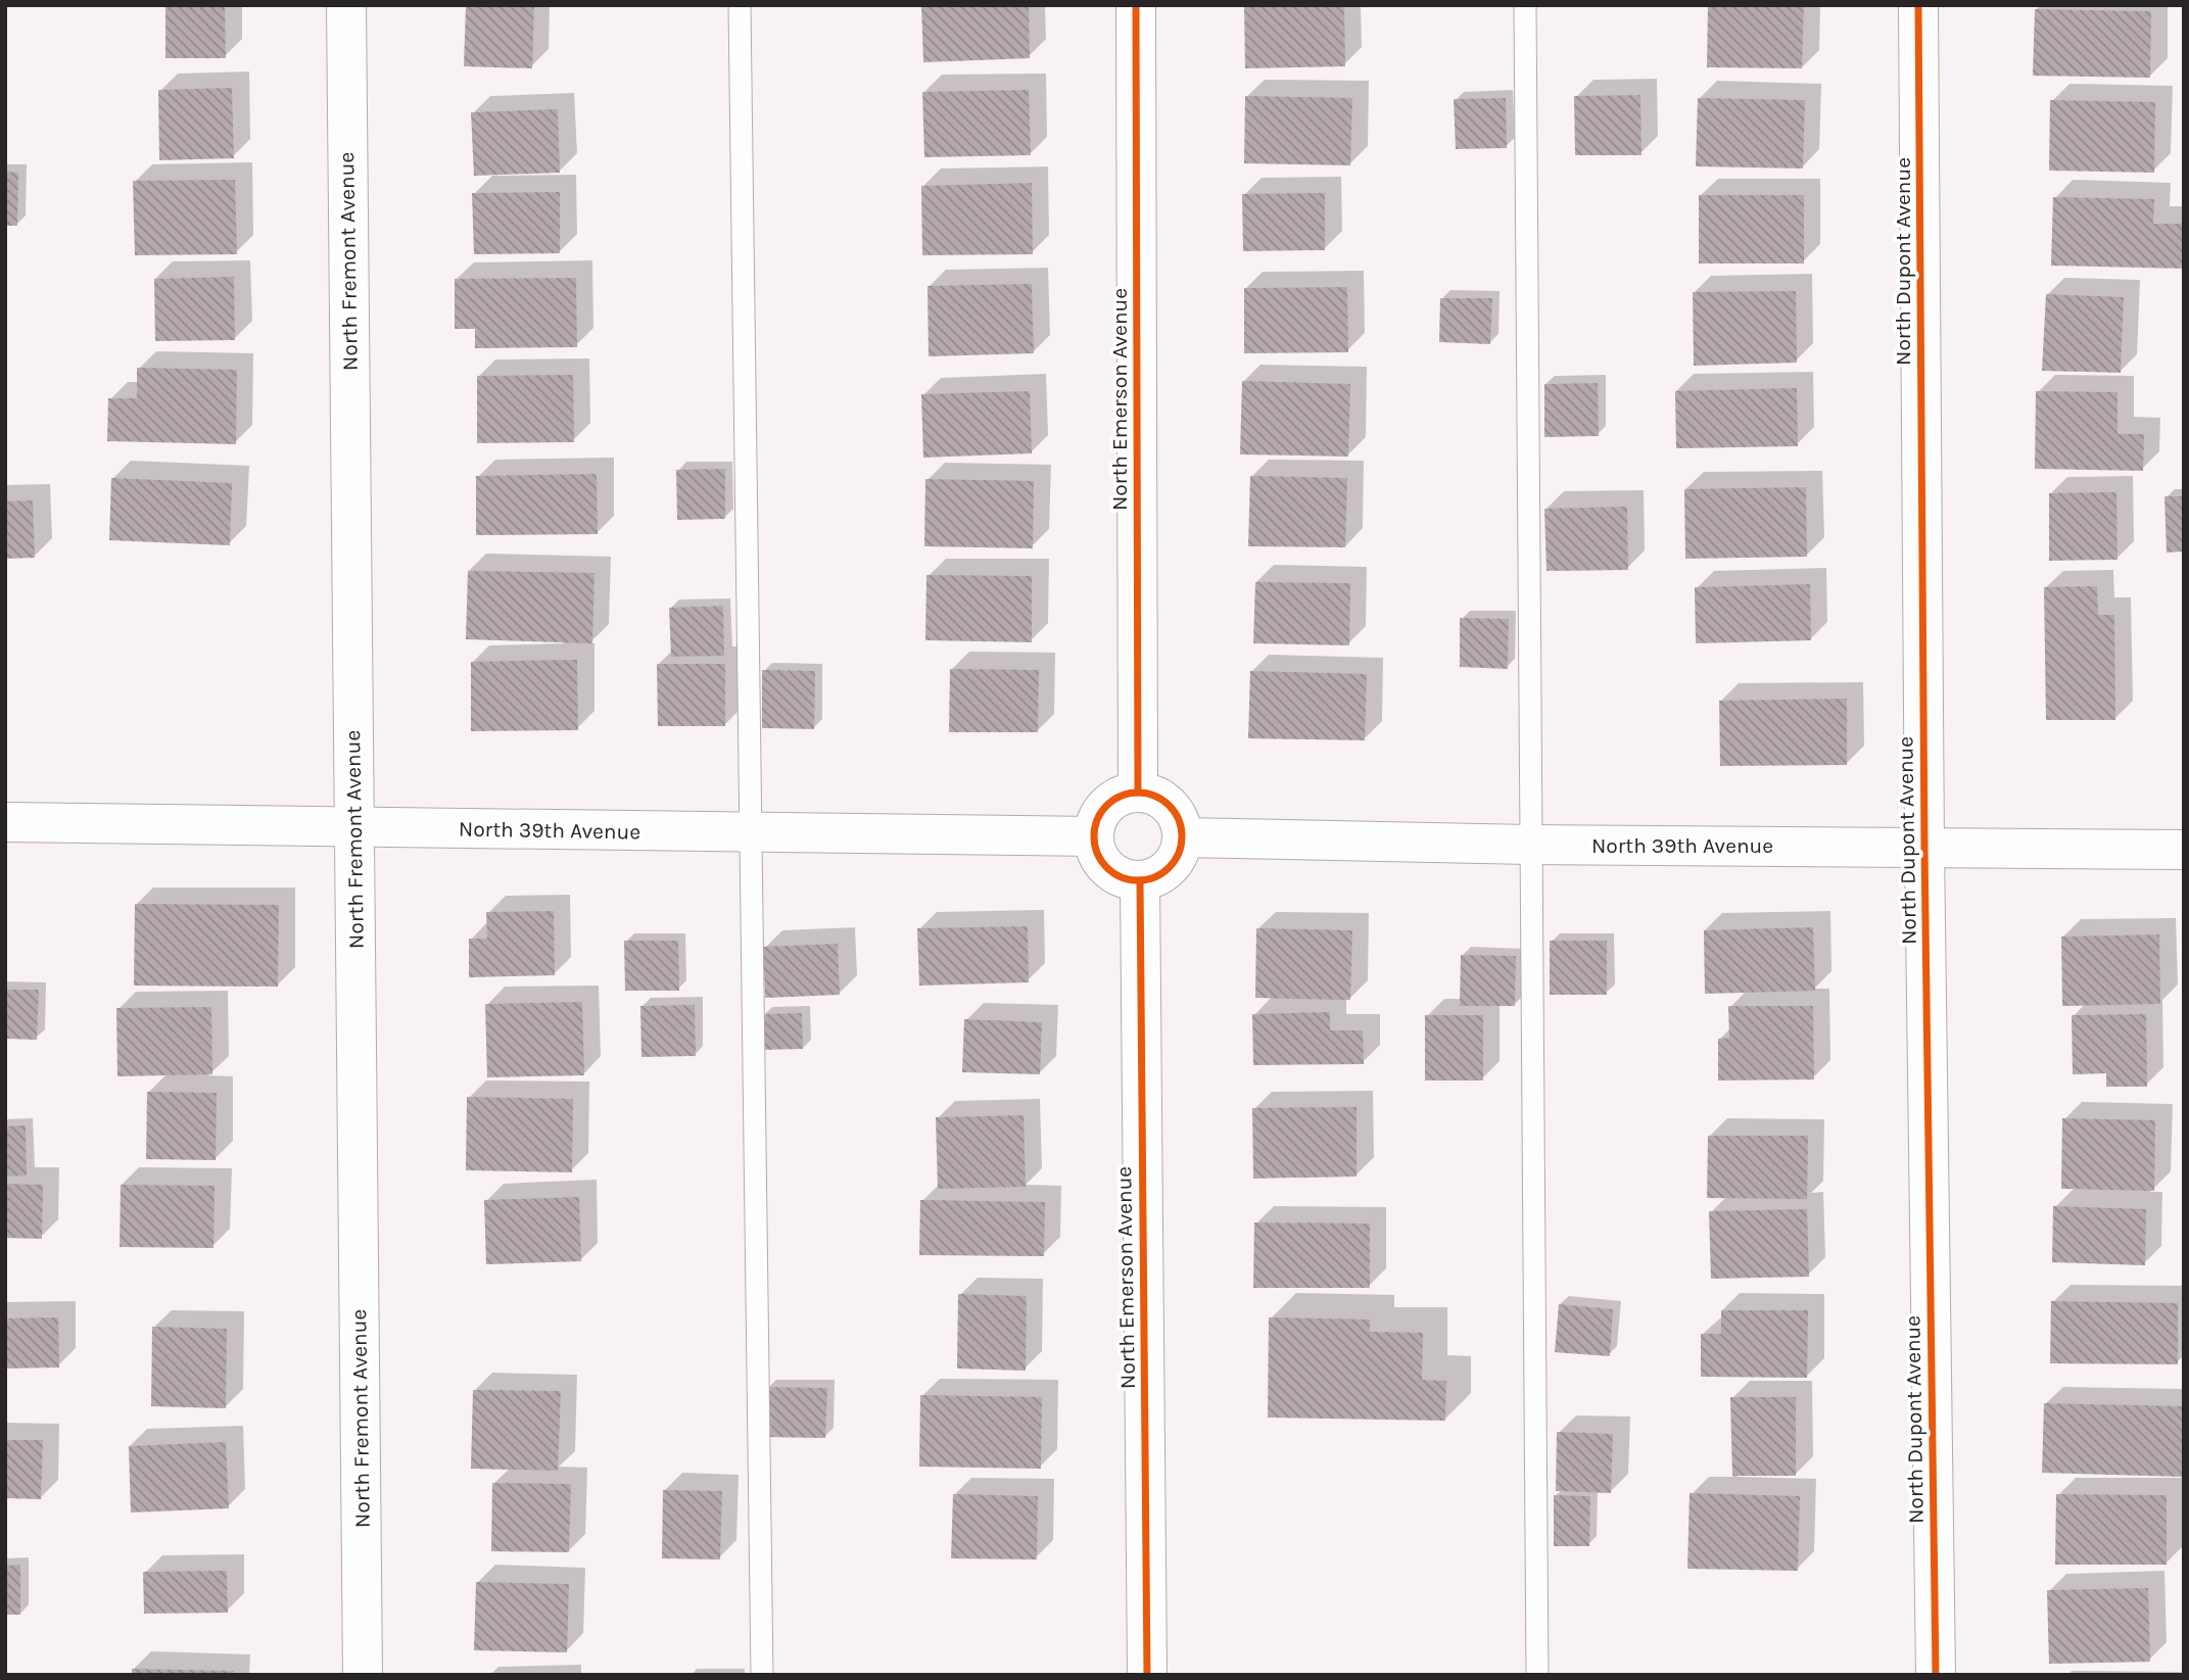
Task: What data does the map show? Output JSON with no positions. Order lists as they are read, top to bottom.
{
  "streets": {
    "street": [
      "North Fremont Avenue",
      "North Dupont Avenue",
      "North Emerson Avenue",
      "North 39th Avenue"
    ]
  },
  "crossings": [
    ["North Fremont Avenue", "North 39th Avenue"],
    ["North Dupont Avenue", "North 39th Avenue"],
    ["North Emerson Avenue", "North 39th Avenue"]
  ]
}
